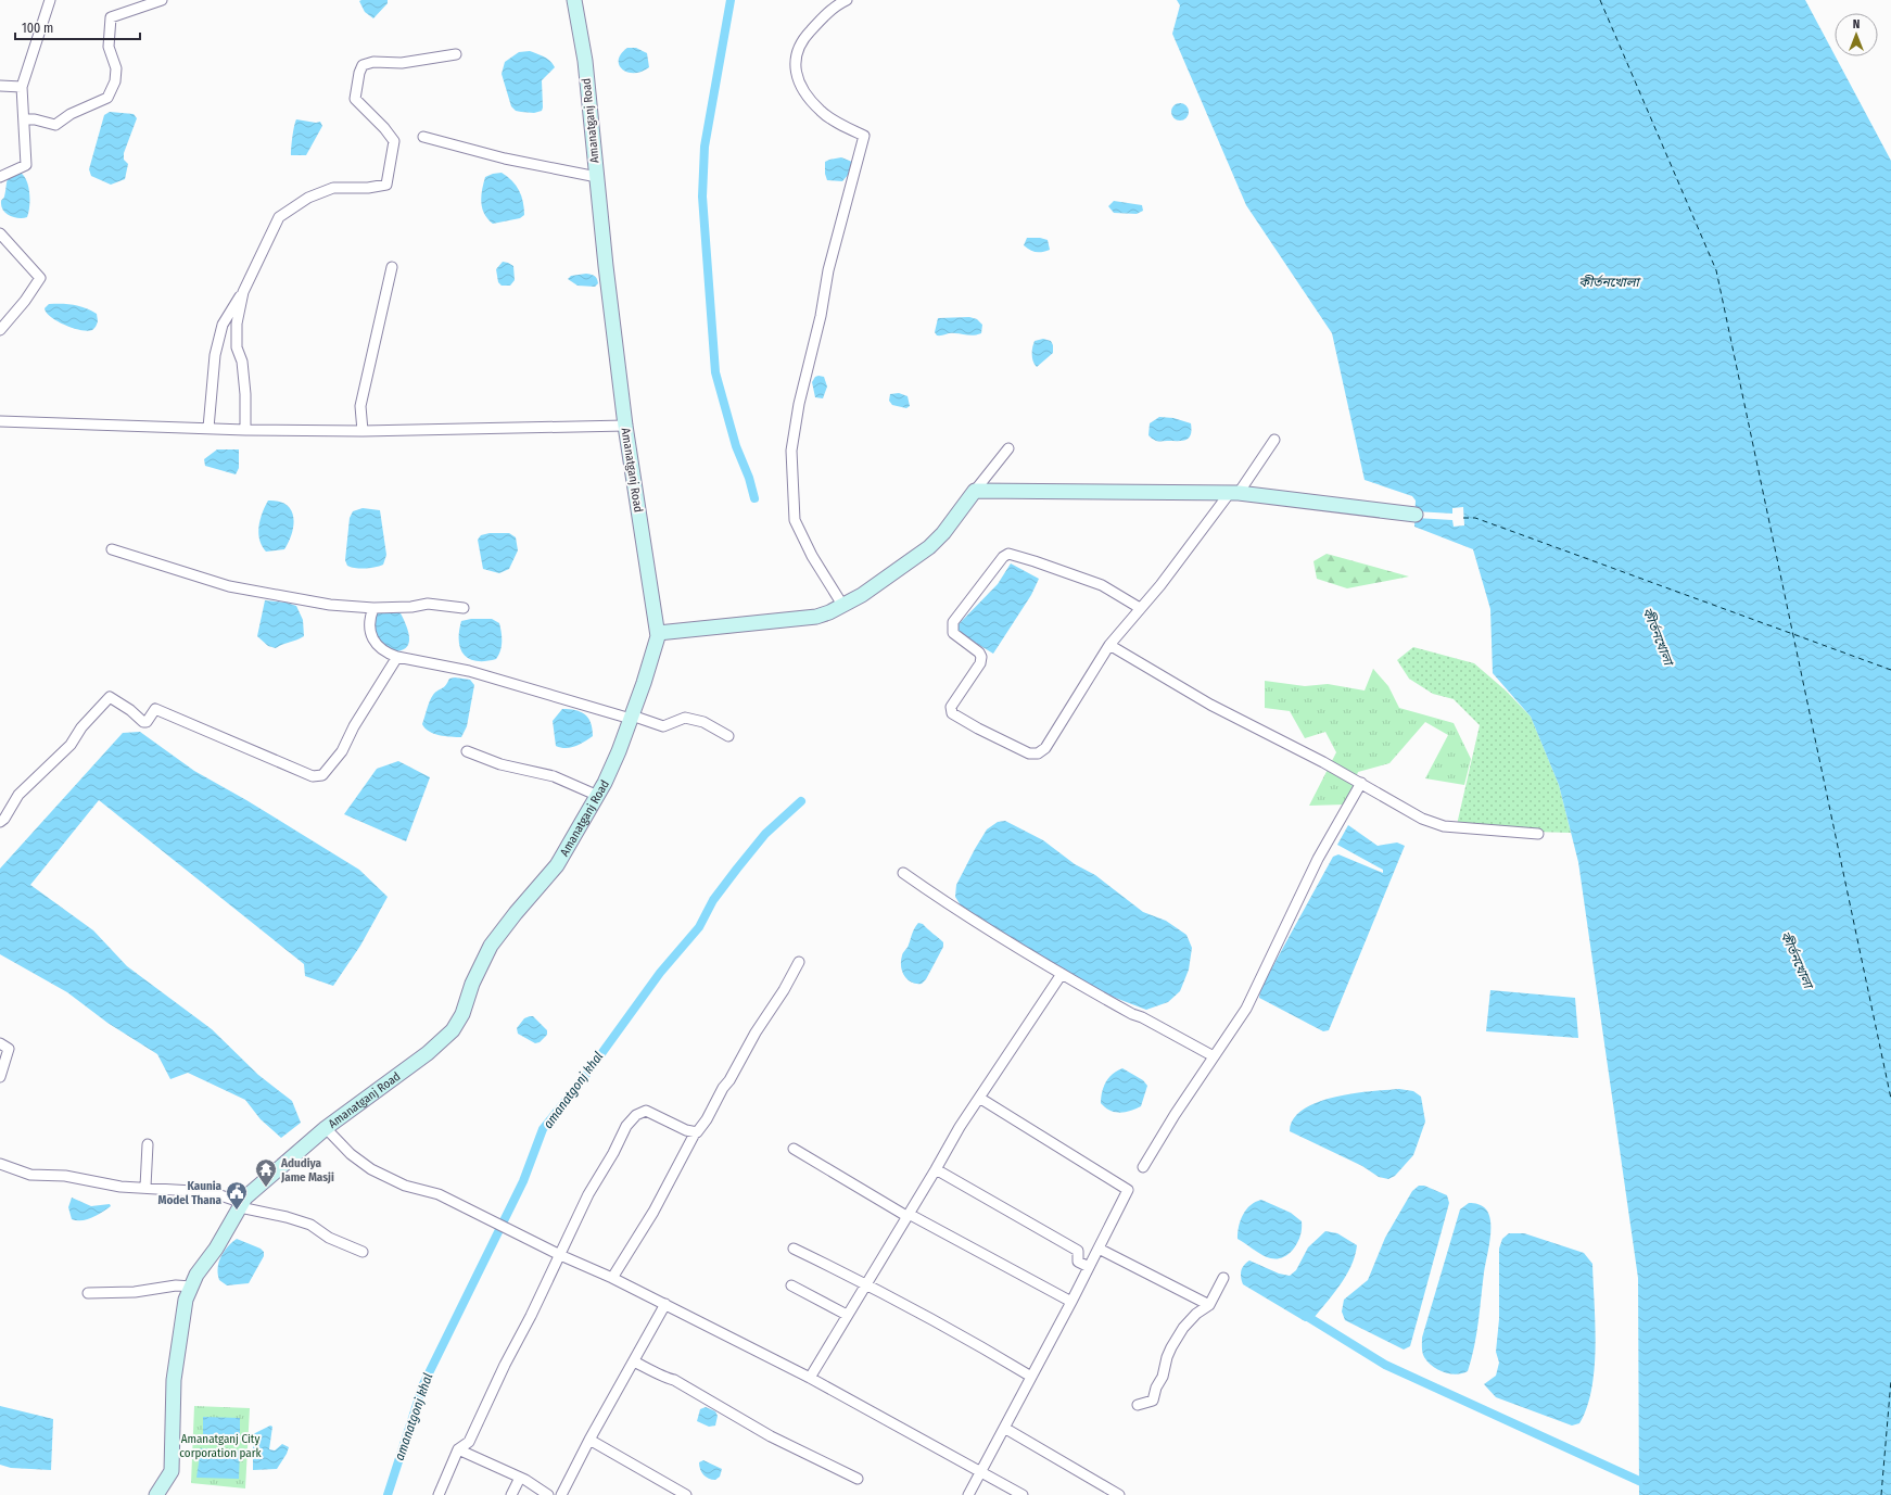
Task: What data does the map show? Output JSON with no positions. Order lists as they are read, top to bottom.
{
  "streets": {
    "main road": ["Amanatganj Road"]
  },
  "water": ["কীর্তনখোলা", "amanatgonj khal"],
  "parks": ["Amanatganj City corporation park"],
  "places": {
    "temple": ["Adudiya Jame Masji"],
    "public building": ["Kaunia Model Thana"]
  },
  "scale_bar": "100 m",
  "north": "top"
}
